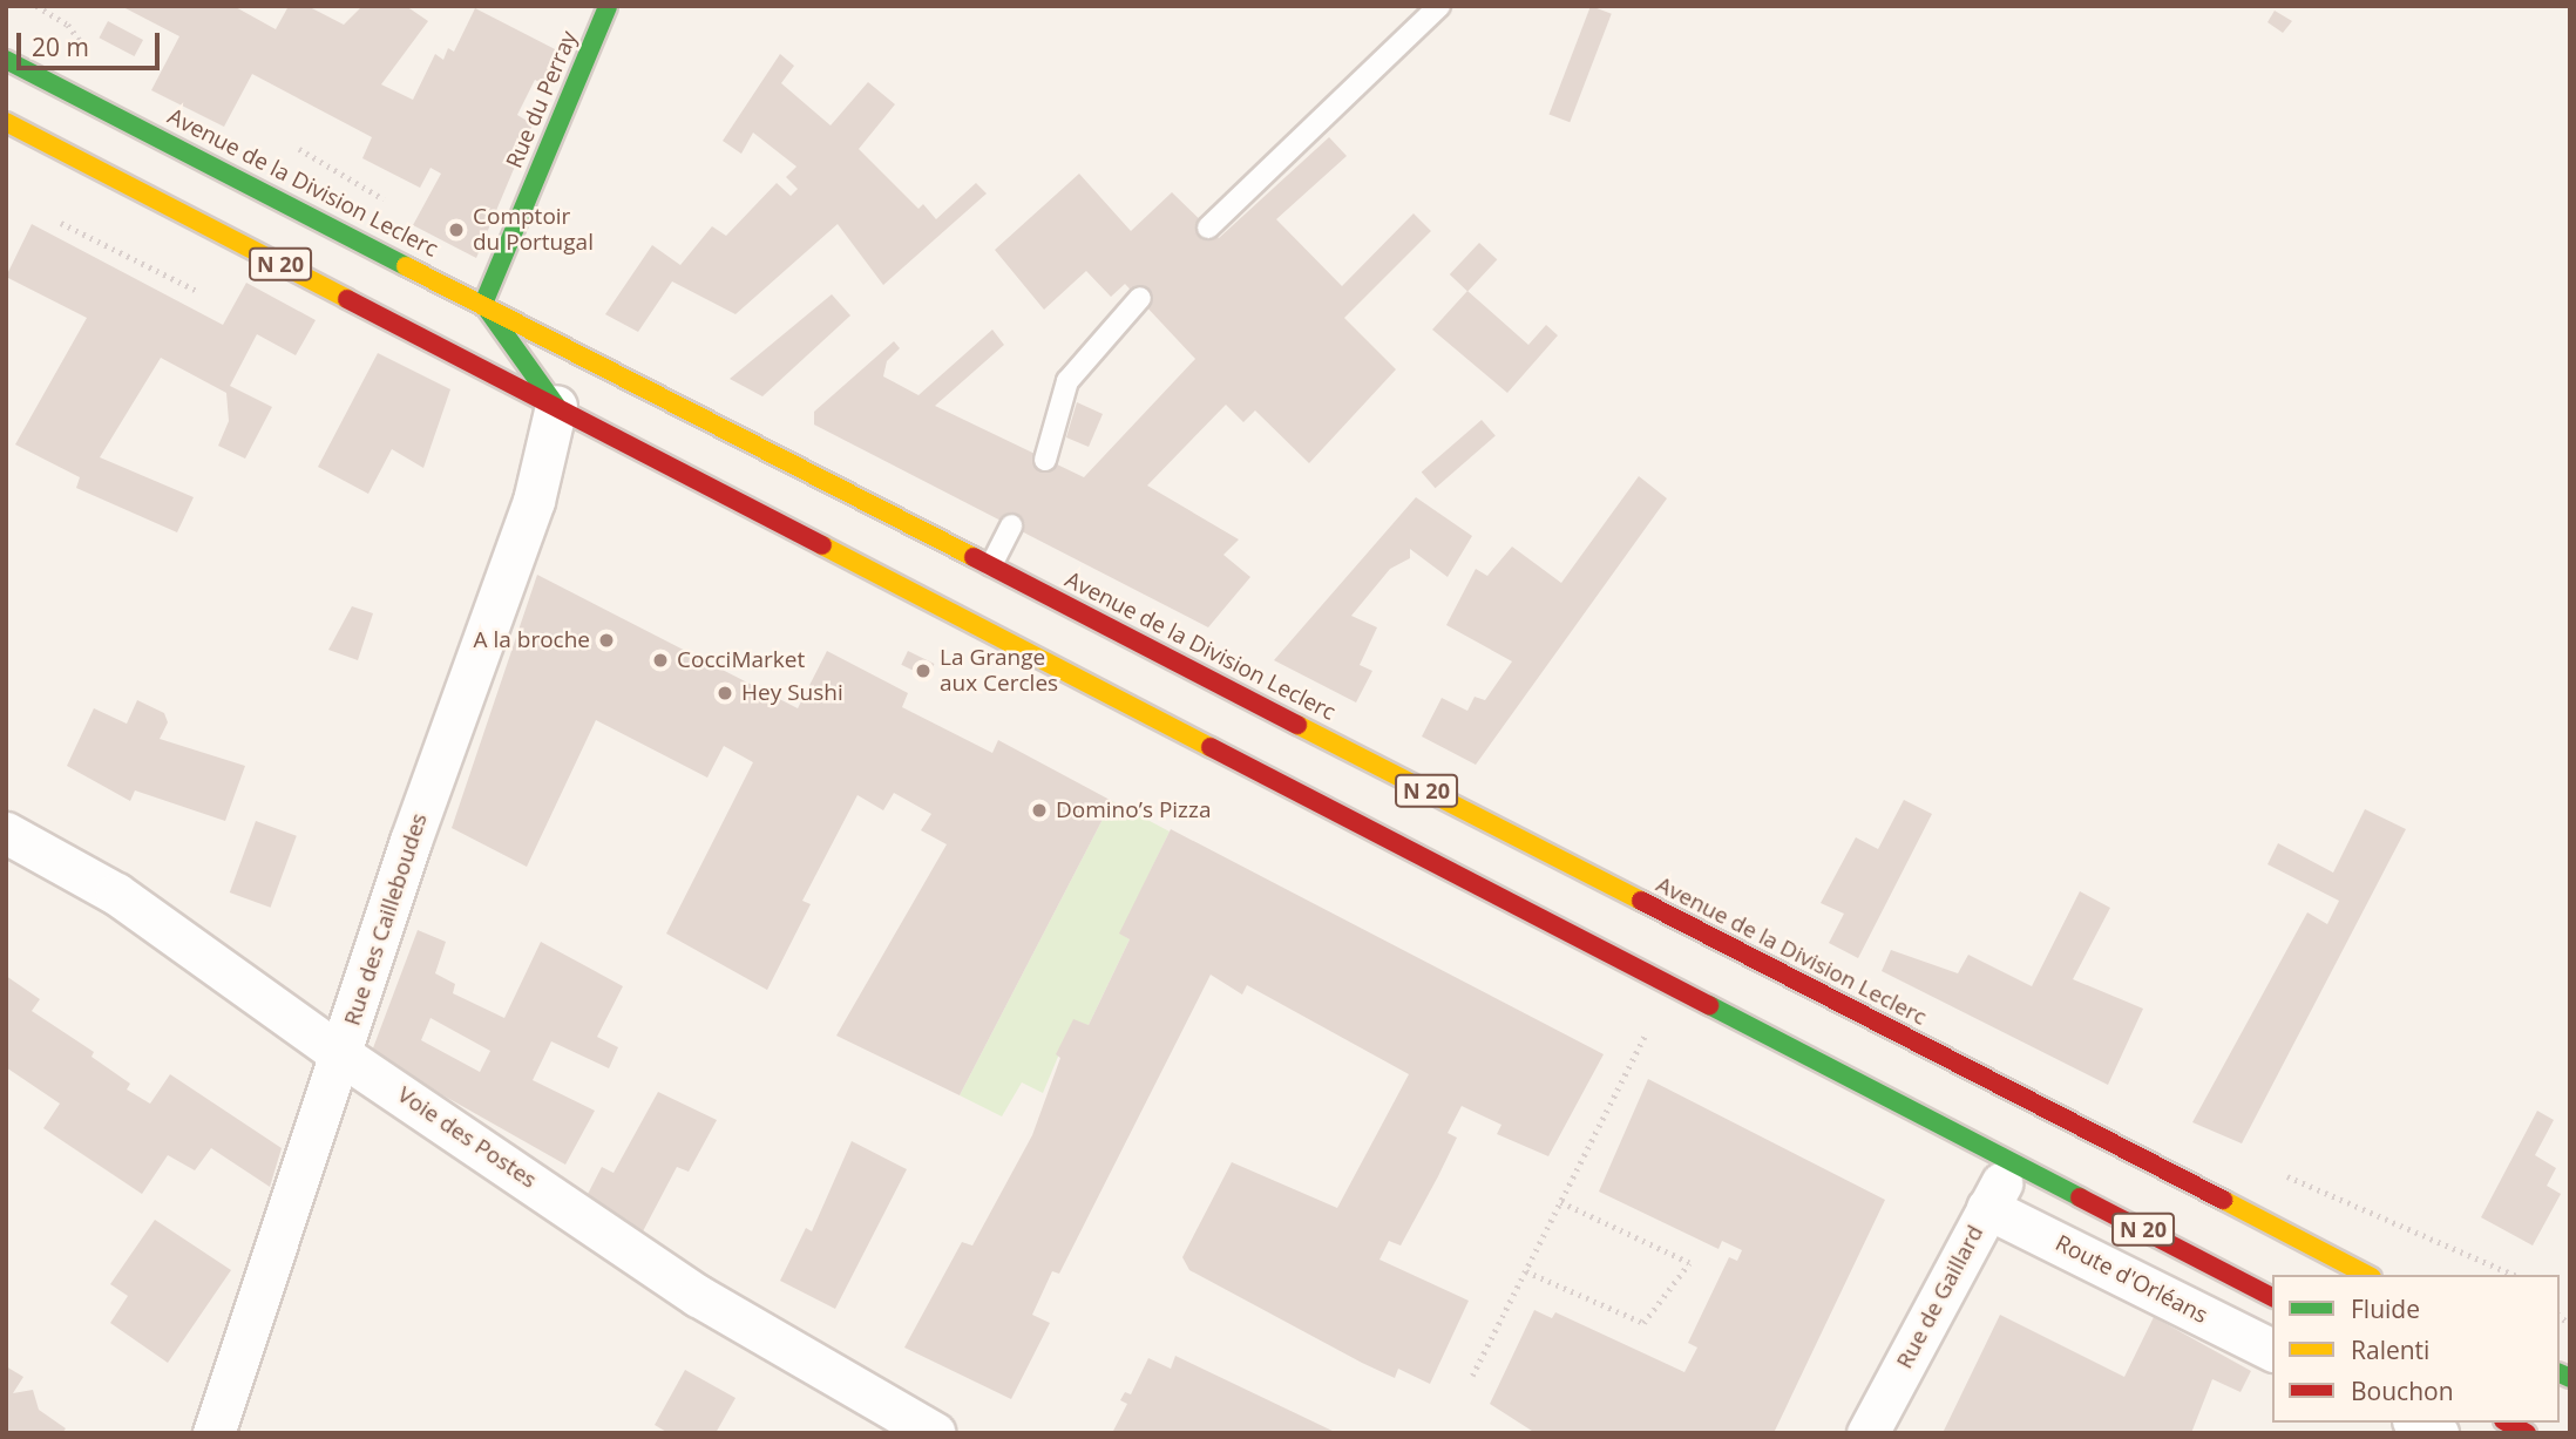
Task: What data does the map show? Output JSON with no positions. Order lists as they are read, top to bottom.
{
  "streets": {
    "main road": ["Rue du Perray", "Avenue de la Division Leclerc", "N 20"],
    "street": [
      "Rue des Cailleboudes",
      "Voie des Postes",
      "Route d'Orléans",
      "Rue de Gaillard"
    ]
  },
  "crossings": [
    ["Rue du Perray", "Avenue de la Division Leclerc"],
    ["N 20", "Rue des Cailleboudes"],
    ["N 20", "Rue de Gaillard"],
    ["Rue des Cailleboudes", "Voie des Postes"],
    ["Route d'Orléans", "Rue de Gaillard"]
  ],
  "places": [
    "Comptoir du Portugal",
    "A la broche",
    "CocciMarket",
    "La Grange aux Cercles",
    "Hey Sushi",
    "Domino’s Pizza"
  ],
  "legend": ["Fluide", "Ralenti", "Bouchon"],
  "scale_bar": "20 m"
}
